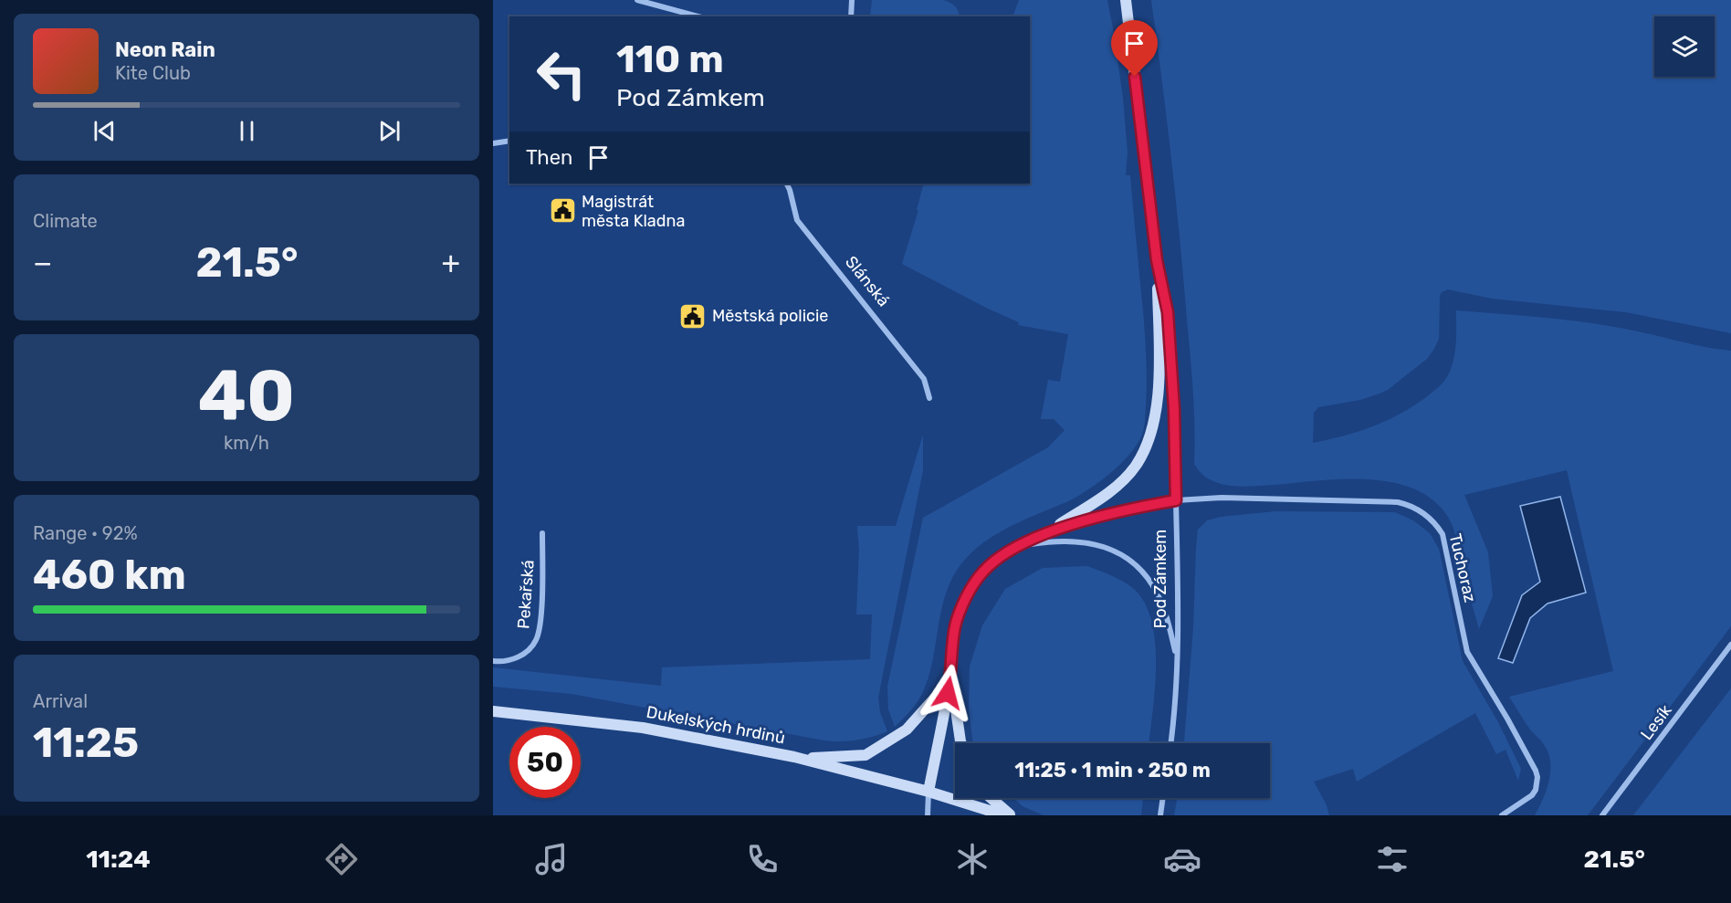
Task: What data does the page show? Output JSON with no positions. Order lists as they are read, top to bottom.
{
  "streets": {
    "main road": ["Pod Zámkem", "Dukelských hrdinů"],
    "street": [
      "Slánská",
      "Tuchoraz",
      "Pekařská",
      "Lesík"
    ]
  },
  "crossings": [
    ["Tuchoraz", "Pod Zámkem"],
    ["Pod Zámkem", "Dukelských hrdinů"]
  ],
  "places": {
    "public building": ["Magistrát města Kladna", "Městská policie"]
  },
  "page": {
    "turn": ["110 m", "Pod Zámkem"],
    "song": ["Neon Rain", "Kite Club"],
    "then": "Then",
    "tile": [
      "Climate",
      ["40", "km/h"],
      ["Range · 92%", "460 km"],
      ["Arrival", "11:25"]
    ],
    "heat": ["−", "21.5°", "+"],
    "limit": "50",
    "trip": "11:25 · 1 min · 250 m",
    "tabs": ["11:24", "21.5°"]
  }
}
